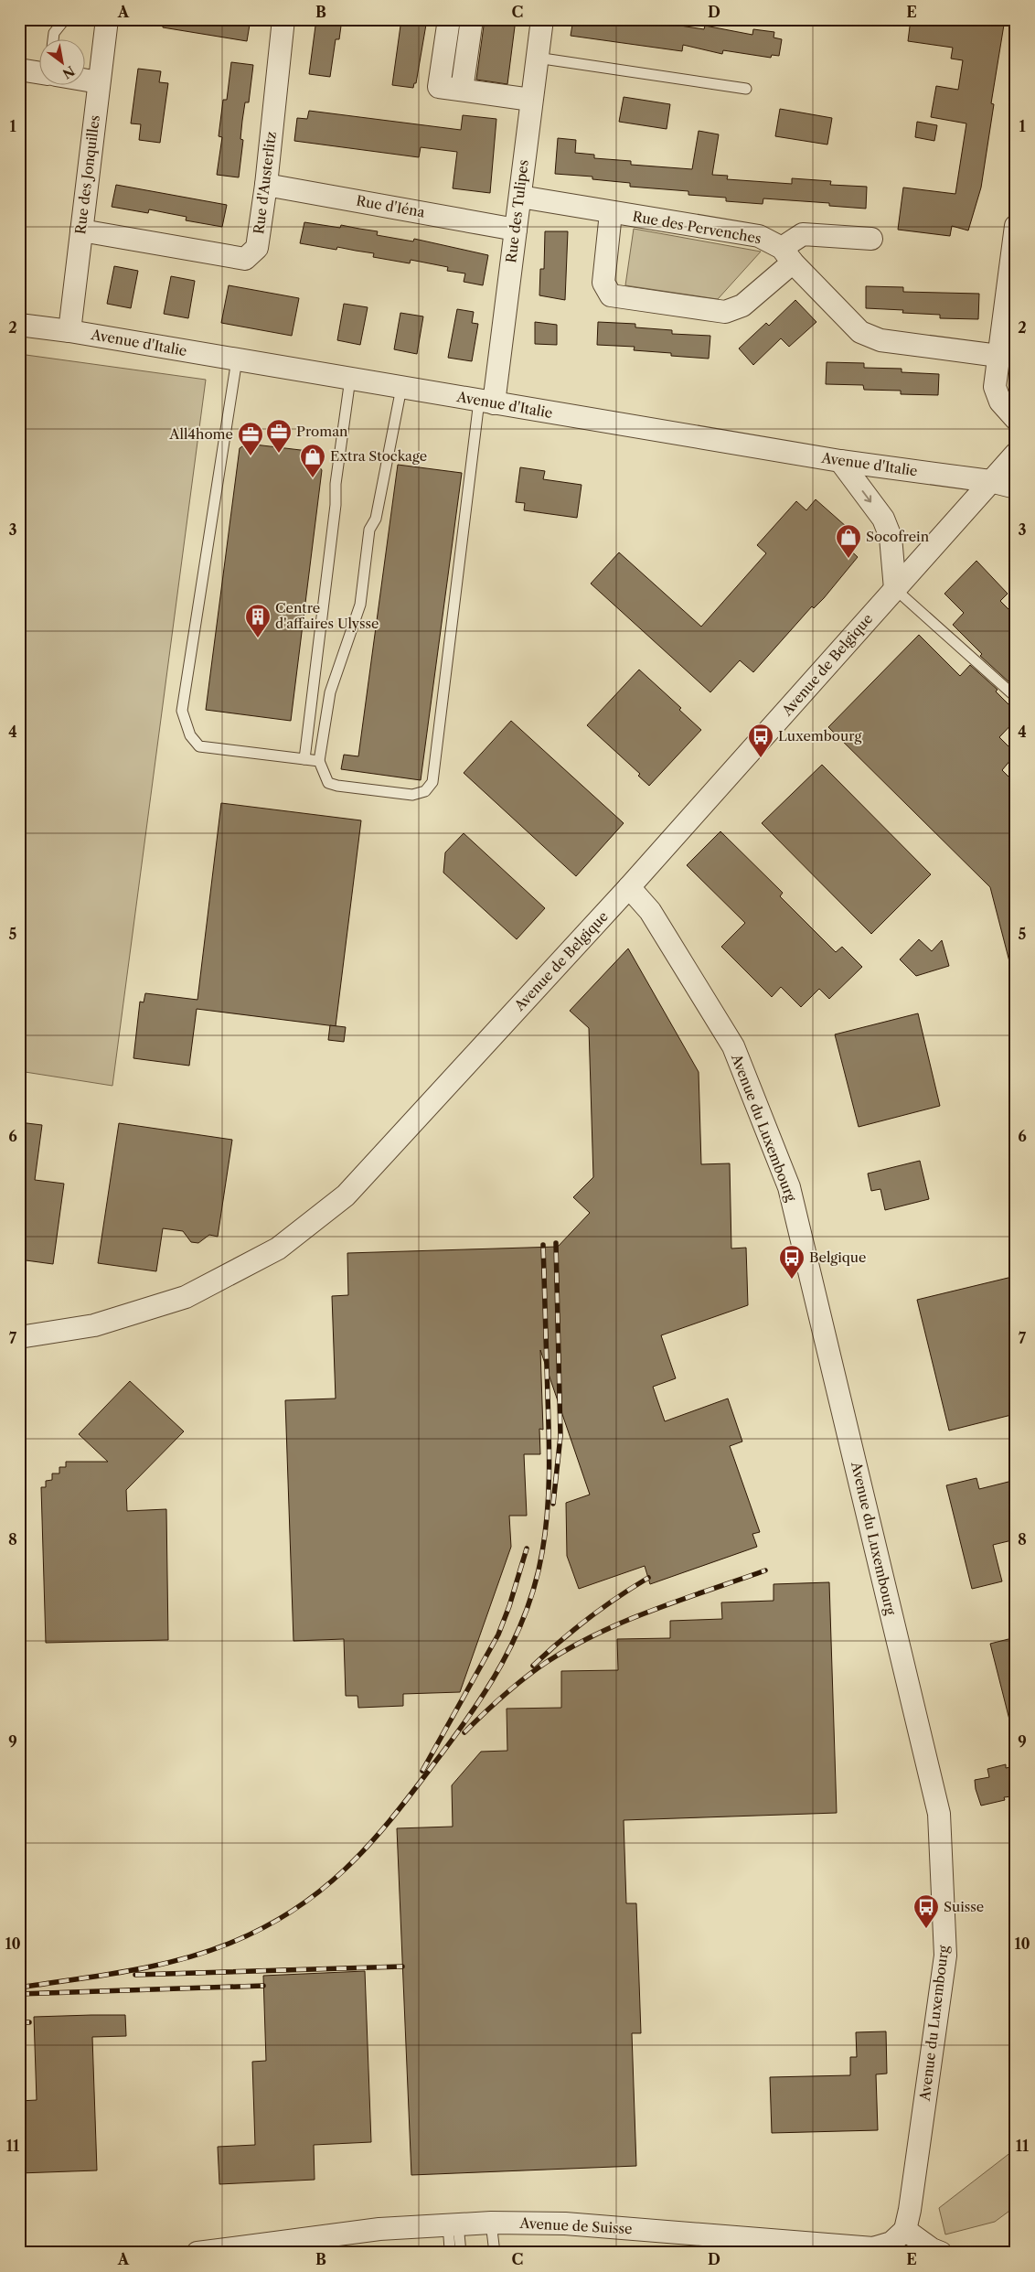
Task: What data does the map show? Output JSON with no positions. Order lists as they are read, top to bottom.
{
  "streets": {
    "street": [
      "Rue des Jonquilles",
      "Rue d'Austerlitz",
      "Rue d'Iéna",
      "Rue des Tulipes",
      "Rue des Pervenches",
      "Avenue d'Italie",
      "Avenue de Belgique",
      "Avenue du Luxembourg",
      "Avenue de Suisse"
    ]
  },
  "crossings": [
    ["Rue des Jonquilles", "Rue d'Austerlitz"],
    ["Rue des Jonquilles", "Avenue d'Italie"],
    ["Rue d'Austerlitz", "Rue d'Iéna"],
    ["Rue d'Iéna", "Rue des Tulipes"],
    ["Rue des Tulipes", "Rue des Pervenches"],
    ["Rue des Tulipes", "Avenue d'Italie"],
    ["Avenue d'Italie", "Avenue de Belgique"],
    ["Avenue de Belgique", "Avenue du Luxembourg"],
    ["Avenue du Luxembourg", "Avenue de Suisse"]
  ],
  "places": {
    "office": ["Proman", "All4home"],
    "shop": ["Extra Stockage", "Socofrein"],
    "building": ["Centre d'affaires Ulysse"],
    "bus stop": ["Luxembourg", "Belgique", "Suisse"]
  },
  "north": "bottom right",
  "grid": {
    "columns": [
      "A",
      "B",
      "C",
      "D",
      "E"
    ],
    "rows": [
      "1",
      "2",
      "3",
      "4",
      "5",
      "6",
      "7",
      "8",
      "9",
      "10",
      "11"
    ]
  }
}
